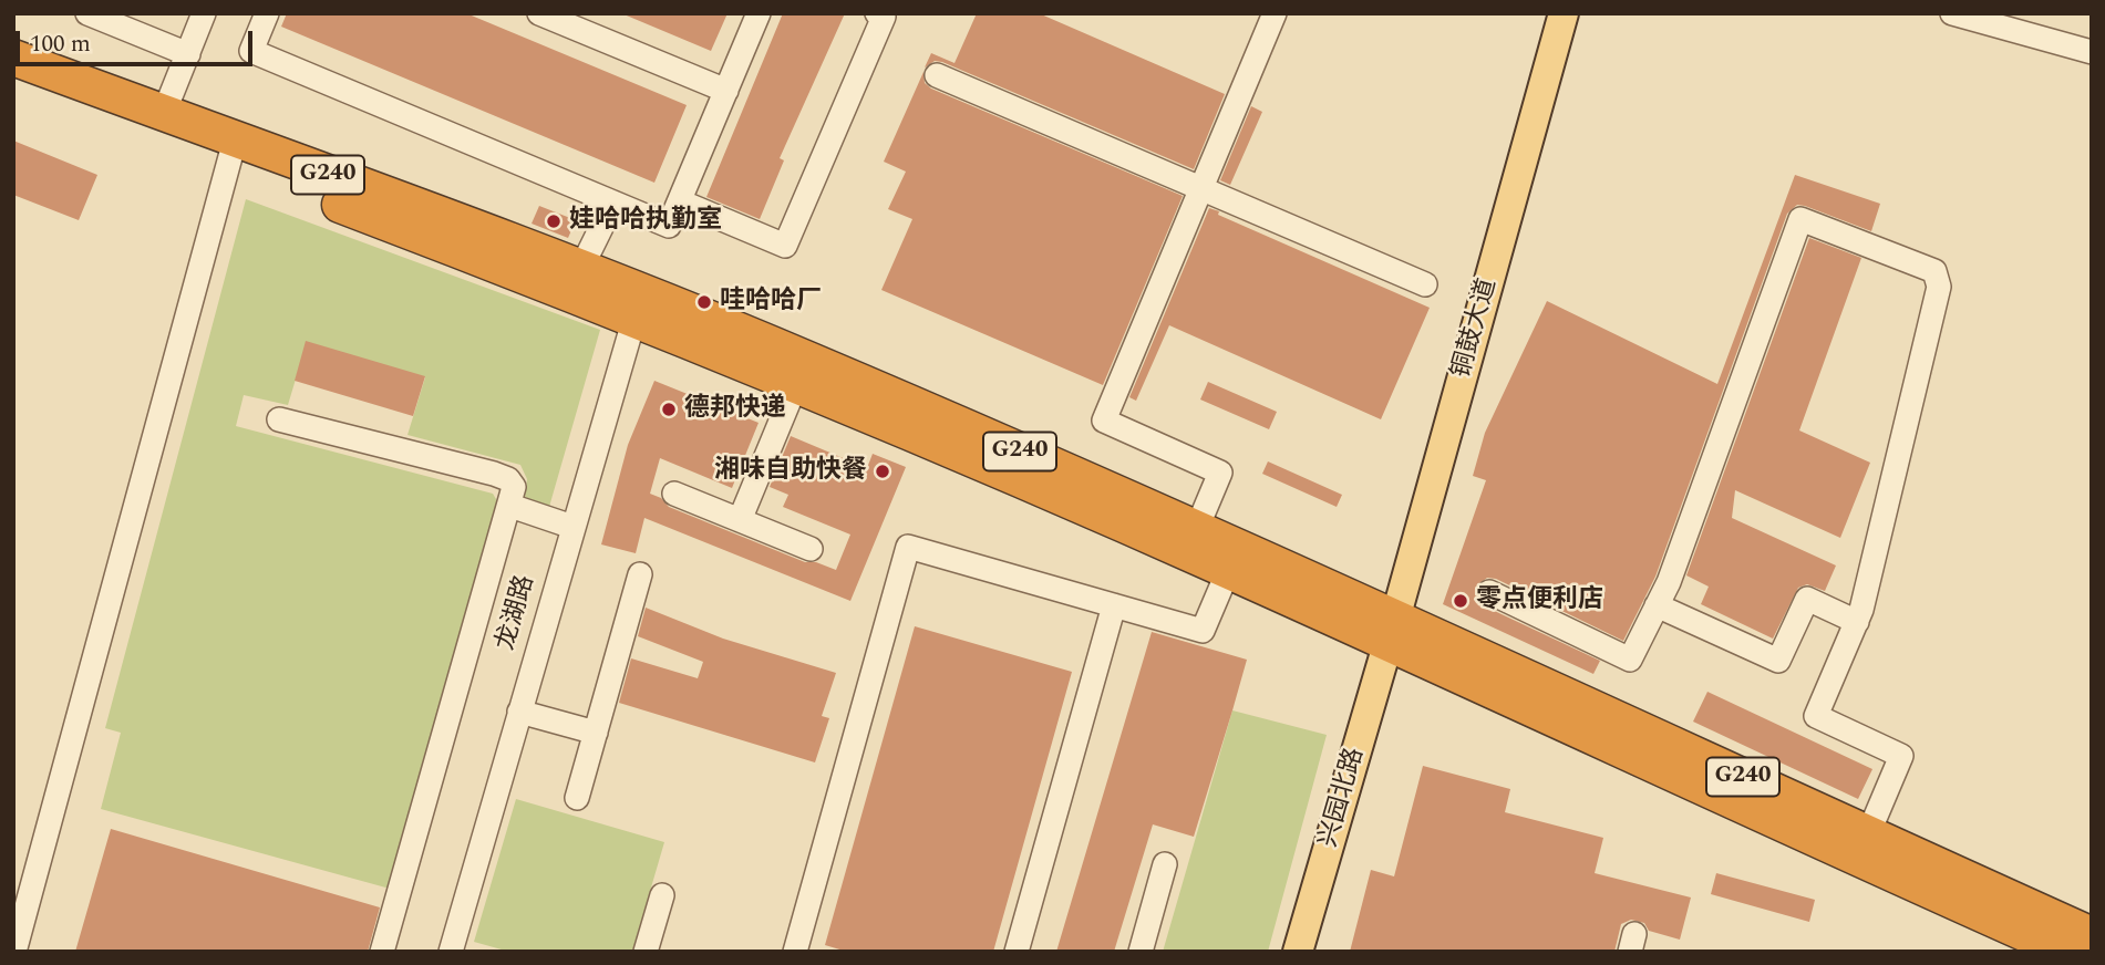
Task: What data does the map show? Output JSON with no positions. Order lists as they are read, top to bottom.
{
  "streets": {
    "highway": ["G240"],
    "main road": ["铜鼓大道", "兴园北路"],
    "street": ["龙湖路"]
  },
  "crossings": [
    ["G240", "铜鼓大道"],
    ["G240", "龙湖路"],
    ["G240", "兴园北路"],
    ["铜鼓大道", "兴园北路"]
  ],
  "places": [
    "娃哈哈执勤室",
    "哇哈哈厂",
    "德邦快递",
    "湘味自助快餐",
    "零点便利店"
  ],
  "scale_bar": "100 m"
}
